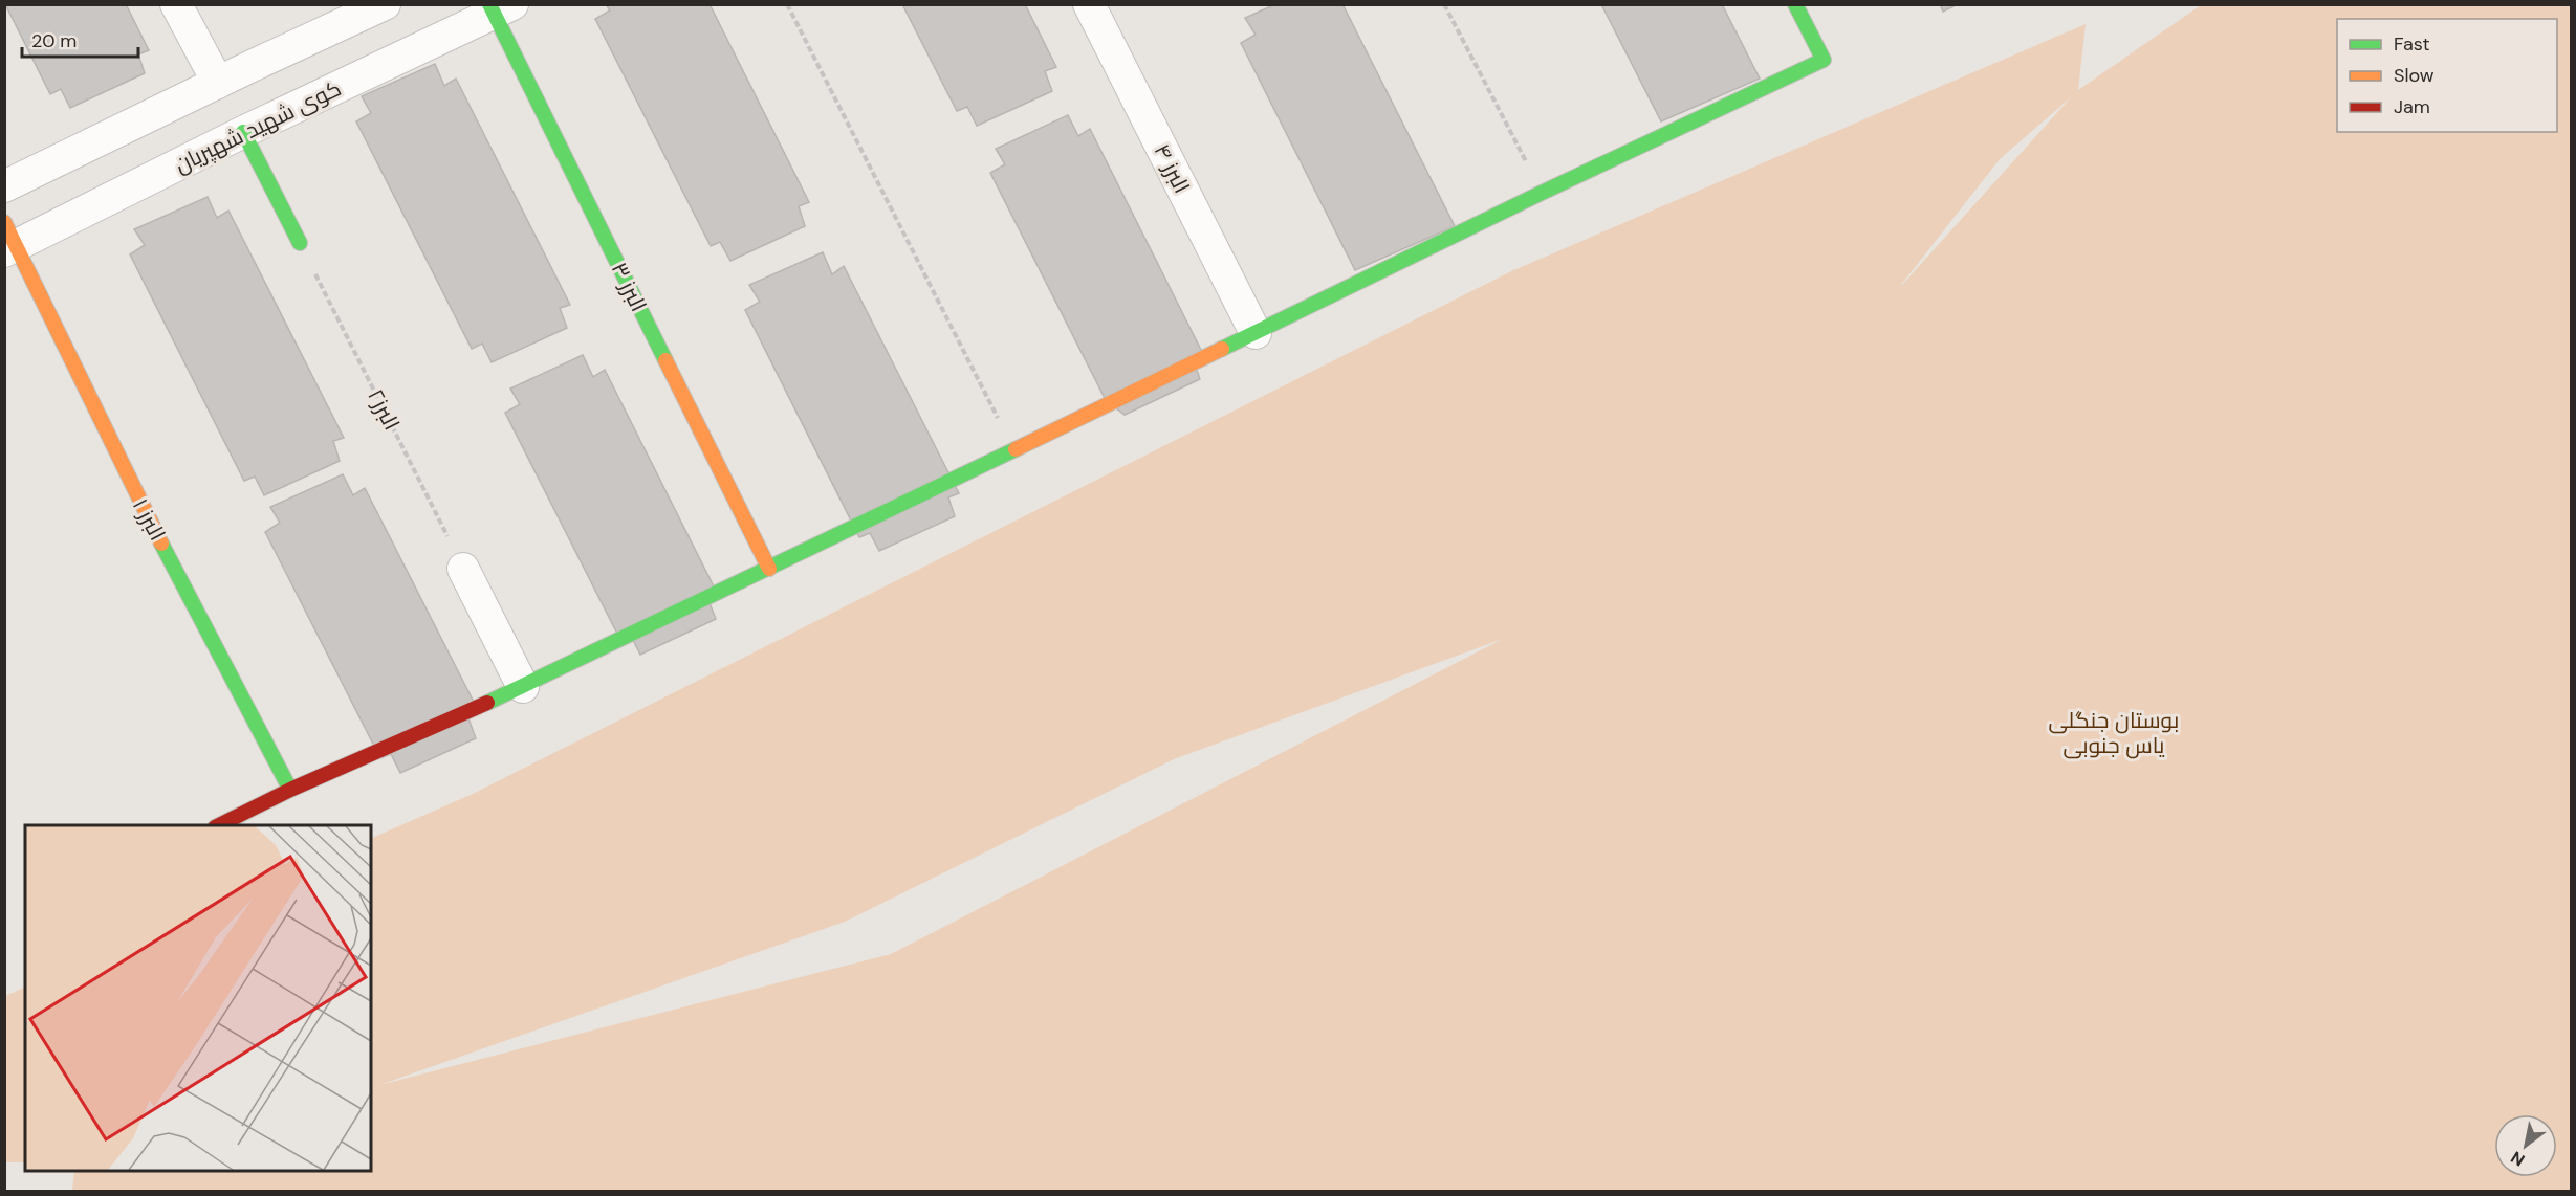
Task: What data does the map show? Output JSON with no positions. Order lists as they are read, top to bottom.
{
  "streets": {
    "street": [
      "کوی شهید شهپریان",
      "البرز ۴",
      "البرز ۳",
      "البرز ۱"
    ],
    "path": ["البرز۲"]
  },
  "crossings": [
    ["کوی شهید شهپریان", "البرز ۳"],
    ["کوی شهید شهپریان", "البرز ۱"]
  ],
  "parks": ["بوستان جنگلی یاس جنوبی"],
  "legend": ["Fast", "Slow", "Jam"],
  "scale_bar": "20 m",
  "north": "bottom left"
}
